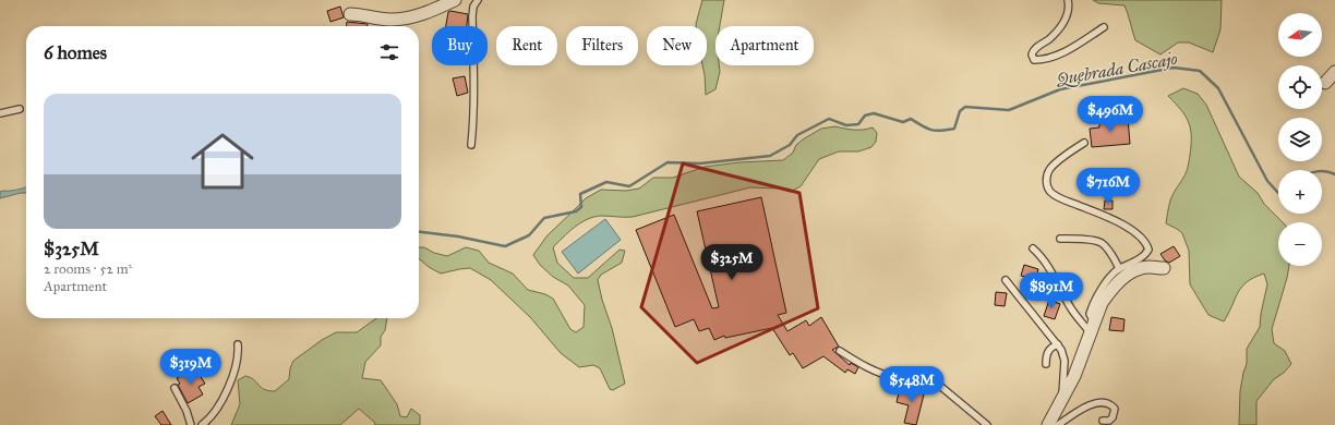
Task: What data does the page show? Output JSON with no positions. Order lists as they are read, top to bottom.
{
  "water": ["Quebrada Cascajo"],
  "north": "left",
  "page": {
    "map_buttons": ["+", "−"],
    "chip": [
      "Buy",
      "Rent",
      "Filters",
      "New",
      "Apartment"
    ],
    "heading": "6 homes",
    "list": [
      {
        "name": "$325M",
        "note": "2 rooms · 52 m² · Apartment"
      }
    ],
    "price": [
      "$496M",
      "$716M",
      "$325M",
      "$891M",
      "$319M",
      "$548M"
    ]
  }
}
